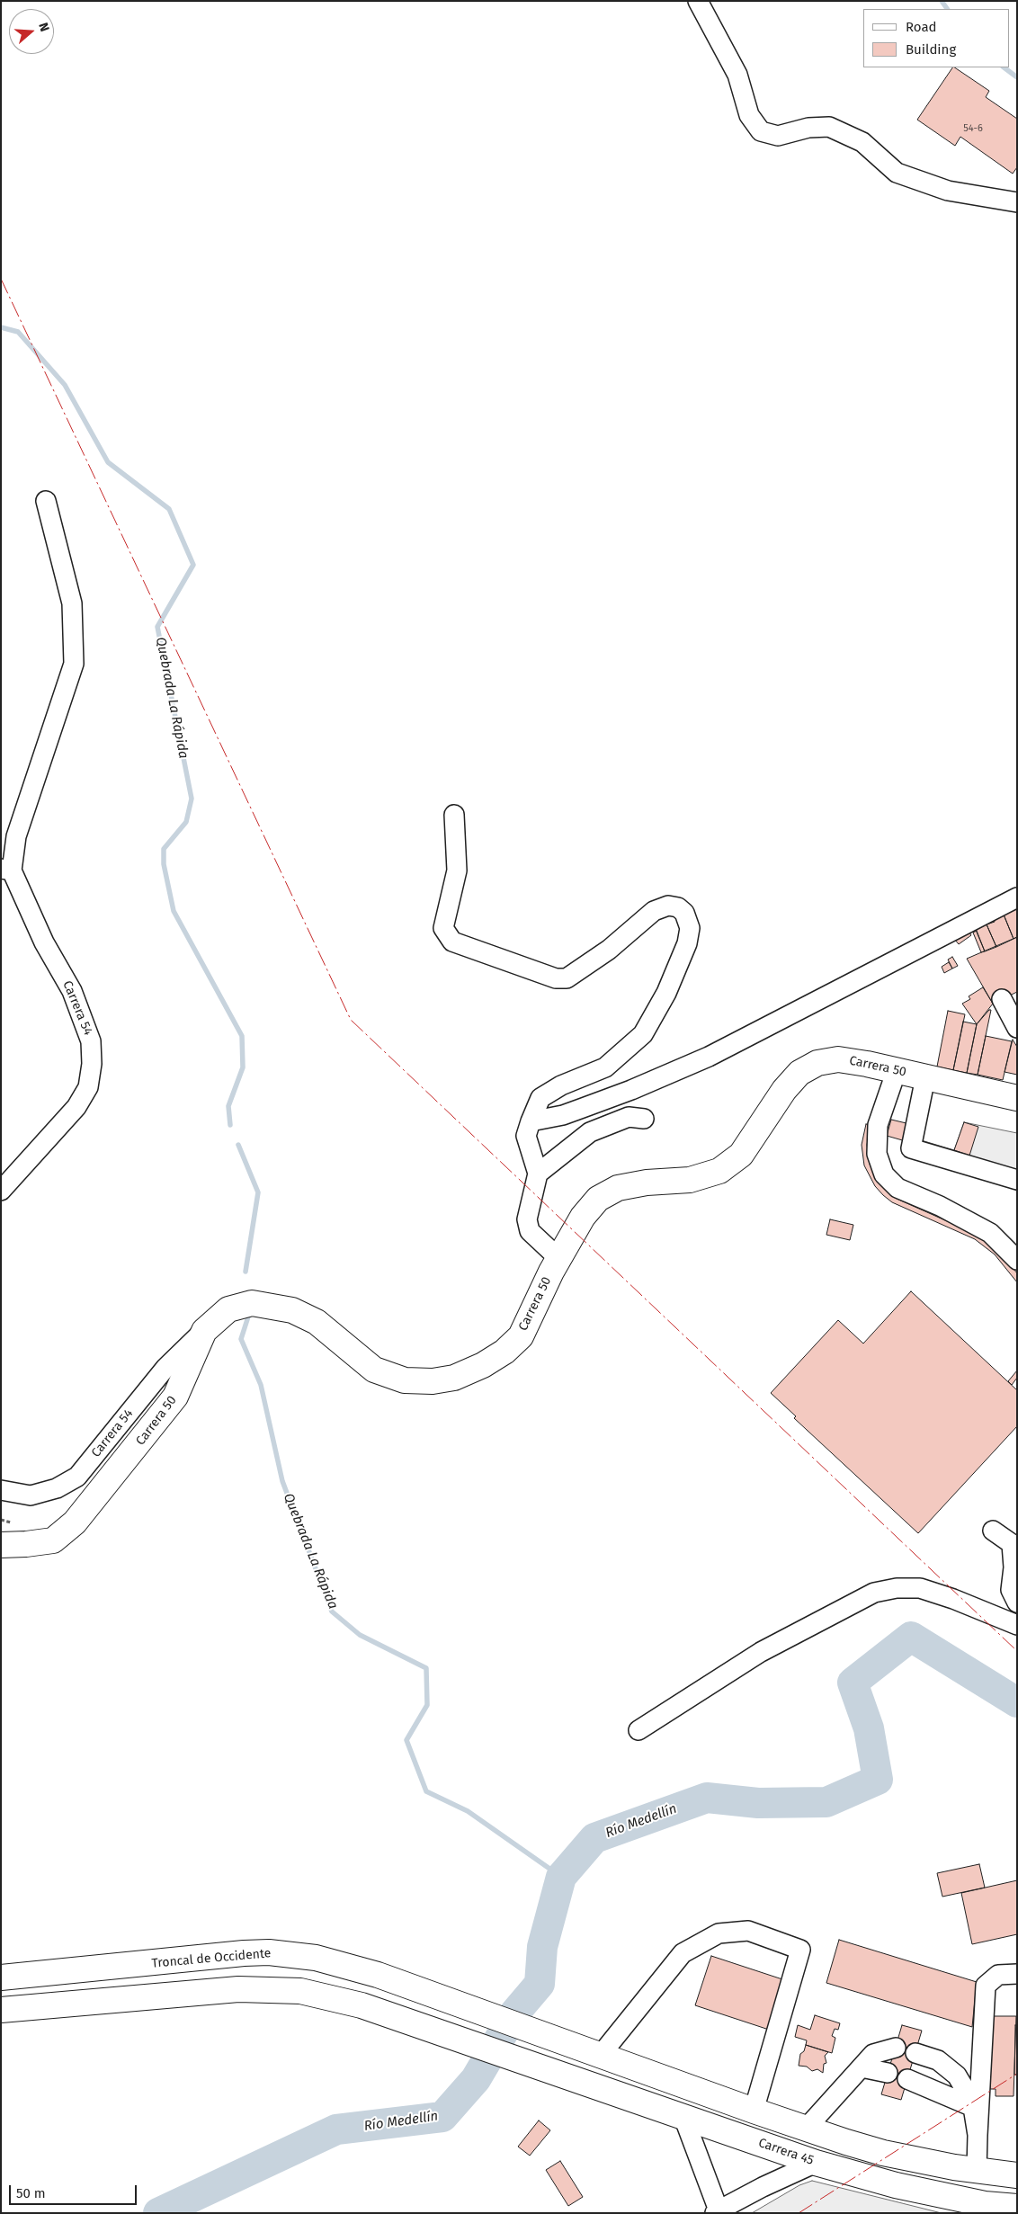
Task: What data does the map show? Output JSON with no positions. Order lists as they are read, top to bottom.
{
  "streets": {
    "main road": ["Carrera 50", "Troncal de Occidente", "Carrera 45"],
    "street": ["Carrera 54"]
  },
  "crossings": [
    ["Carrera 54", "Carrera 50"]
  ],
  "water": ["Quebrada La Rápida", "Río Medellín"],
  "house_numbers": ["54-6"],
  "legend": ["Road", "Building"],
  "scale_bar": "50 m",
  "north": "right"
}
